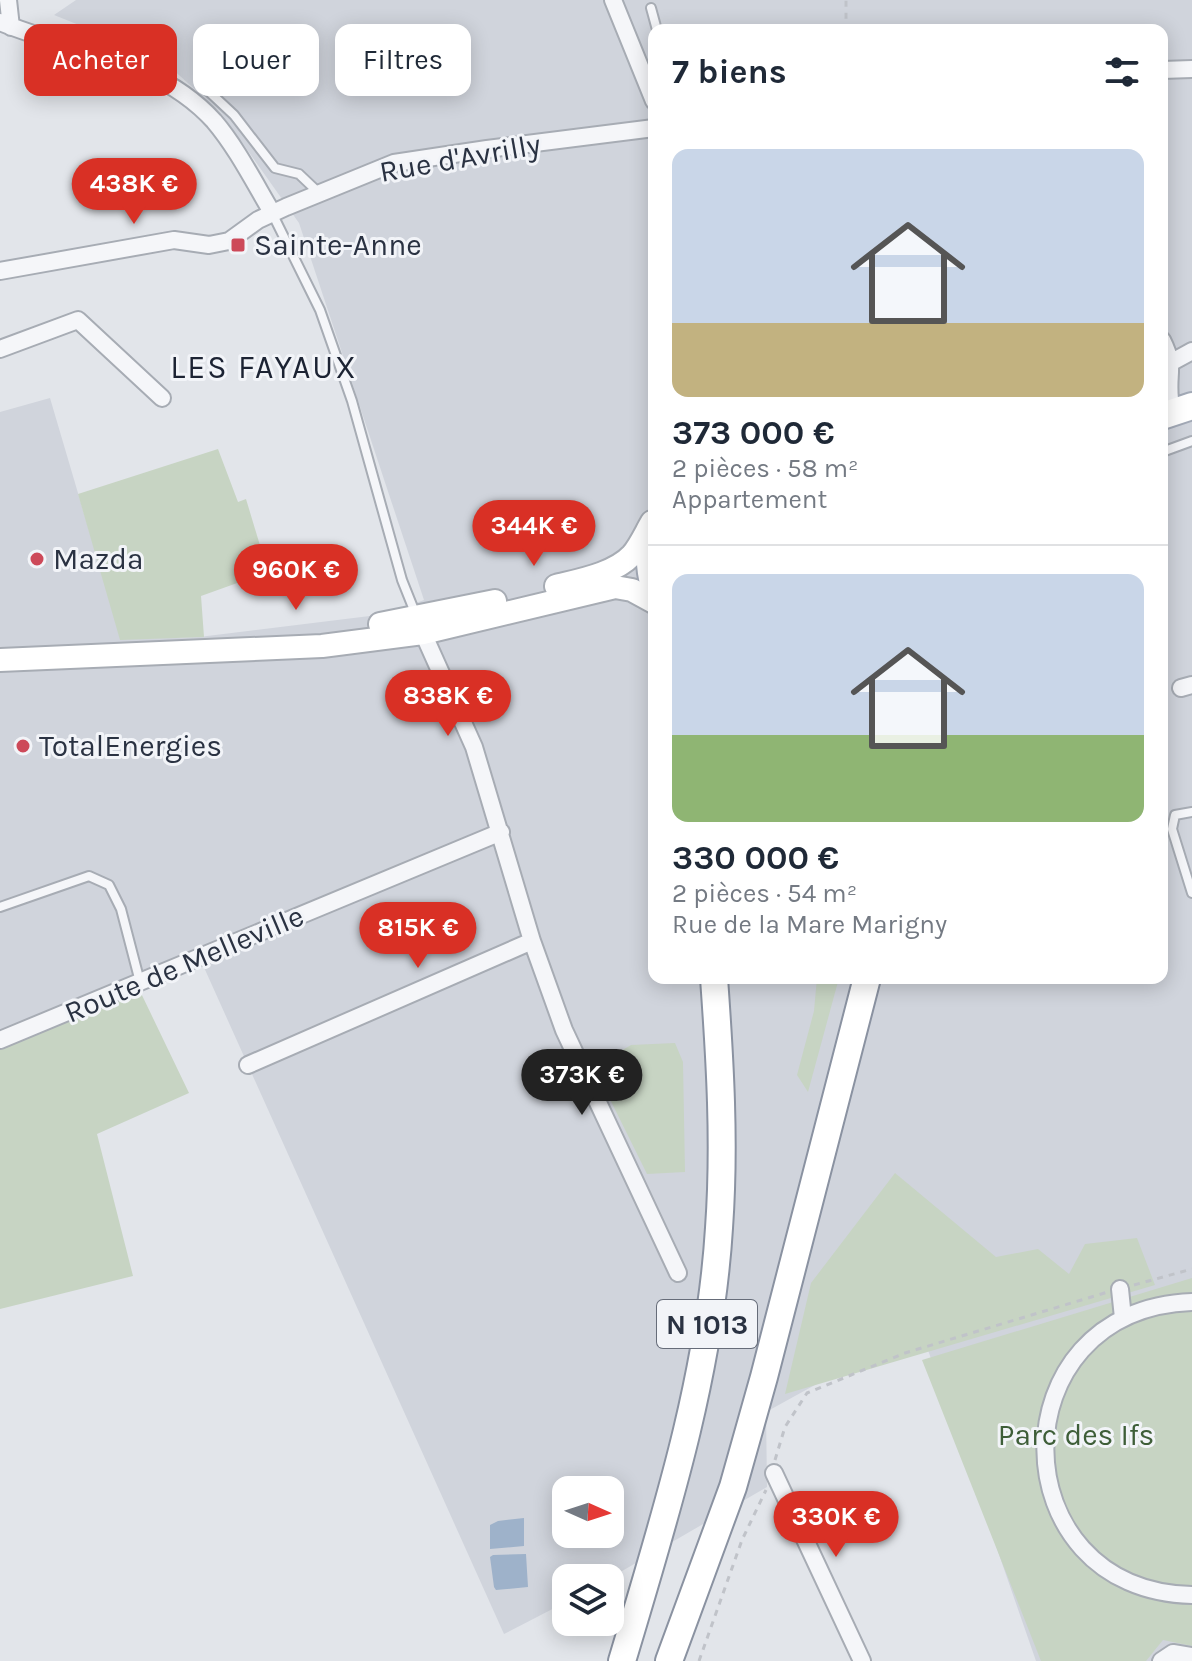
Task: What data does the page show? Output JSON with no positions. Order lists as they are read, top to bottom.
{
  "streets": {
    "main road": ["N 1013"],
    "street": ["Rue d'Avrilly", "Route de Melleville"]
  },
  "districts": ["LES FAYAUX"],
  "parks": ["Parc des Ifs"],
  "places": {
    "transit": ["Sainte-Anne"],
    "other": ["Mazda", "TotalEnergies"]
  },
  "north": "right",
  "page": {
    "chip": ["Acheter", "Louer", "Filtres"],
    "heading": "7 biens",
    "list": [
      {
        "name": "373 000 €",
        "note": "2 pièces · 58 m² · Appartement"
      },
      {
        "name": "330 000 €",
        "note": "2 pièces · 54 m² · Rue de la Mare Marigny"
      }
    ],
    "price": [
      "438K €",
      "344K €",
      "960K €",
      "838K €",
      "815K €",
      "373K €",
      "330K €"
    ]
  }
}
